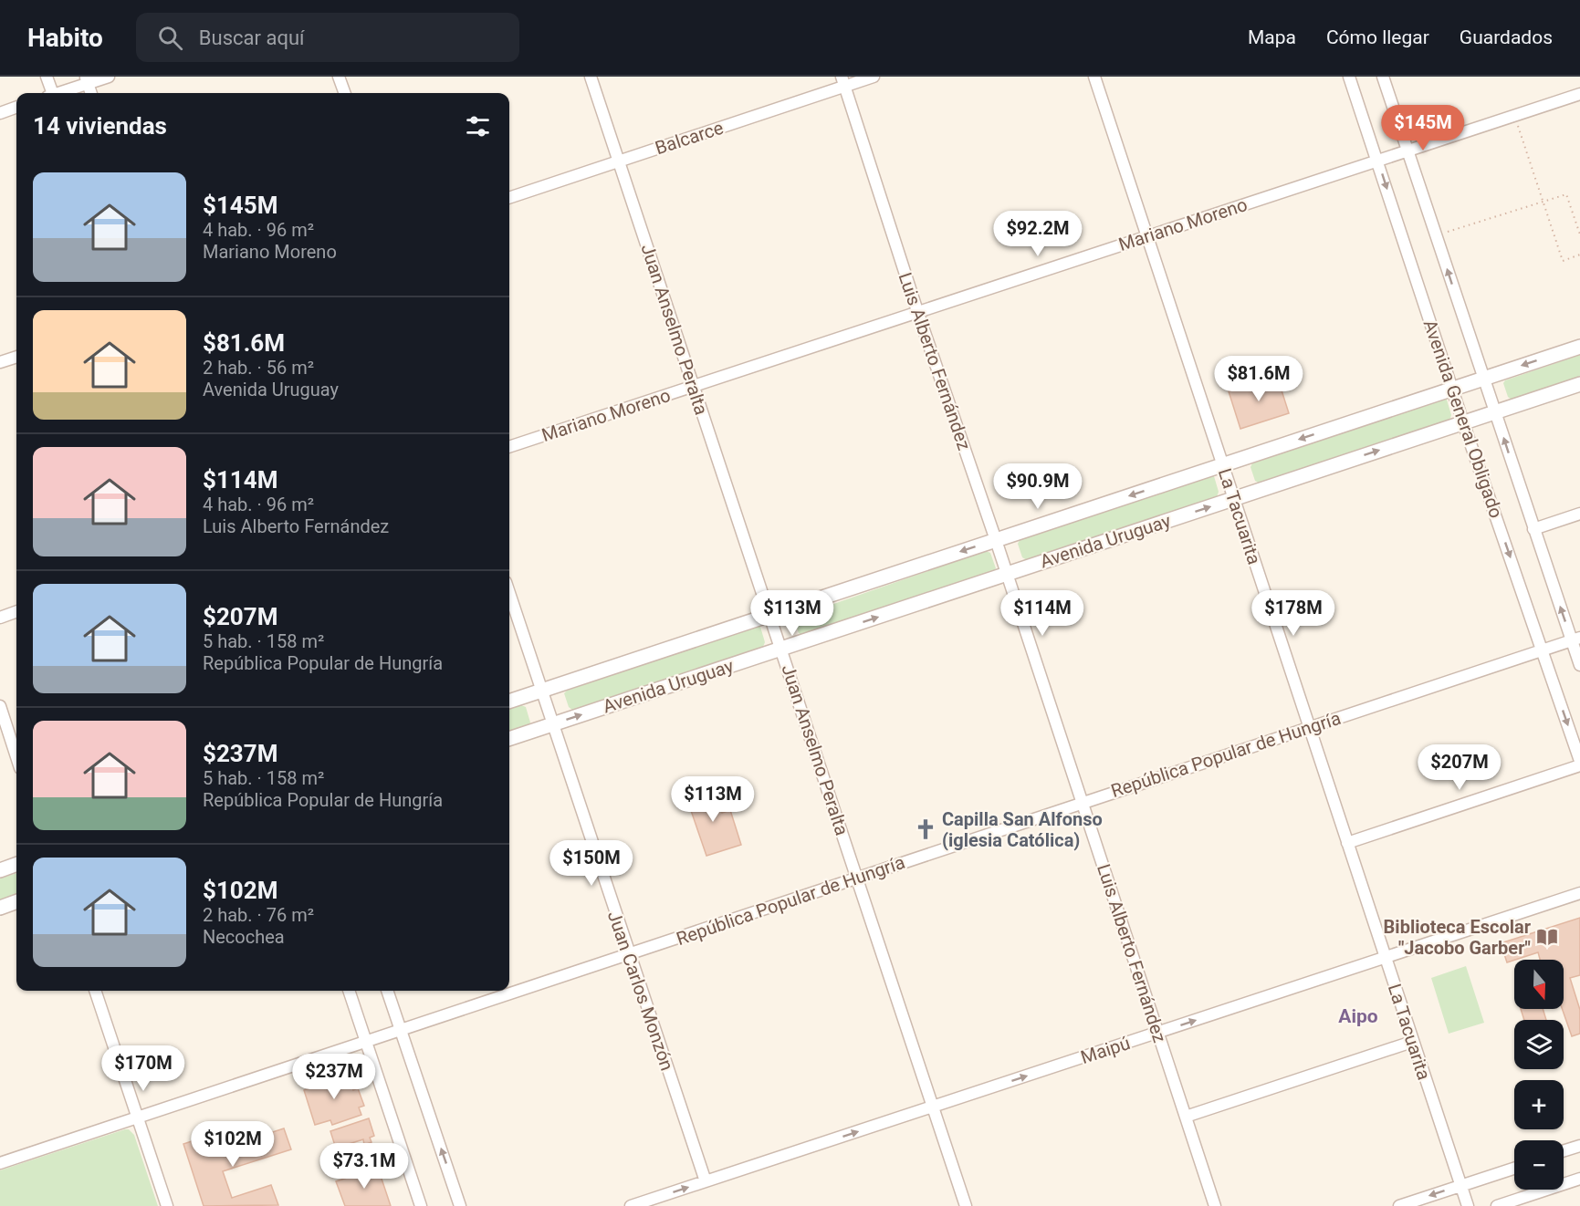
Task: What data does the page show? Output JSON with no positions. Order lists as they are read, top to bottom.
{
  "streets": {
    "street": [
      "Balcarce",
      "Mariano Moreno",
      "Juan Anselmo Peralta",
      "Luis Alberto Fernández",
      "Avenida General Obligado",
      "La Tacuarita",
      "Avenida Uruguay",
      "República Popular de Hungría",
      "Juan Carlos Monzón",
      "Maipú"
    ]
  },
  "crossings": [
    ["Balcarce", "Juan Anselmo Peralta"],
    ["Balcarce", "Luis Alberto Fernández"],
    ["Mariano Moreno", "Juan Anselmo Peralta"],
    ["Mariano Moreno", "Luis Alberto Fernández"],
    ["Mariano Moreno", "Avenida General Obligado"],
    ["Mariano Moreno", "La Tacuarita"],
    ["Juan Anselmo Peralta", "Avenida Uruguay"],
    ["Juan Anselmo Peralta", "República Popular de Hungría"],
    ["Juan Anselmo Peralta", "Maipú"],
    ["Luis Alberto Fernández", "Avenida Uruguay"],
    ["Luis Alberto Fernández", "República Popular de Hungría"],
    ["Luis Alberto Fernández", "Maipú"],
    ["Avenida General Obligado", "Avenida Uruguay"],
    ["Avenida General Obligado", "República Popular de Hungría"],
    ["La Tacuarita", "Avenida Uruguay"],
    ["La Tacuarita", "República Popular de Hungría"],
    ["La Tacuarita", "Maipú"],
    ["Avenida Uruguay", "Juan Carlos Monzón"],
    ["República Popular de Hungría", "Juan Carlos Monzón"],
    ["Juan Carlos Monzón", "Maipú"]
  ],
  "one_way": ["Maipú"],
  "districts": ["Aipo"],
  "places": {
    "church": ["Capilla San Alfonso (iglesia Católica)"],
    "library": ["Biblioteca Escolar \"Jacobo Garber\""]
  },
  "north": "bottom",
  "page": {
    "header": "Habito",
    "search": "Buscar aquí",
    "nav": ["Mapa", "Cómo llegar", "Guardados"],
    "heading": "14 viviendas",
    "price": [
      "$145M",
      "$92.2M",
      "$81.6M",
      "$90.9M",
      "$113M",
      "$114M",
      "$178M",
      "$207M",
      "$113M",
      "$150M",
      "$170M",
      "$237M",
      "$102M",
      "$73.1M"
    ],
    "list": [
      {
        "name": "$145M",
        "note": "4 hab. · 96 m² · Mariano Moreno"
      },
      {
        "name": "$81.6M",
        "note": "2 hab. · 56 m² · Avenida Uruguay"
      },
      {
        "name": "$114M",
        "note": "4 hab. · 96 m² · Luis Alberto Fernández"
      },
      {
        "name": "$207M",
        "note": "5 hab. · 158 m² · República Popular de Hungría"
      },
      {
        "name": "$237M",
        "note": "5 hab. · 158 m² · República Popular de Hungría"
      },
      {
        "name": "$102M",
        "note": "2 hab. · 76 m² · Necochea"
      }
    ],
    "map_buttons": ["+", "−"]
  }
}
